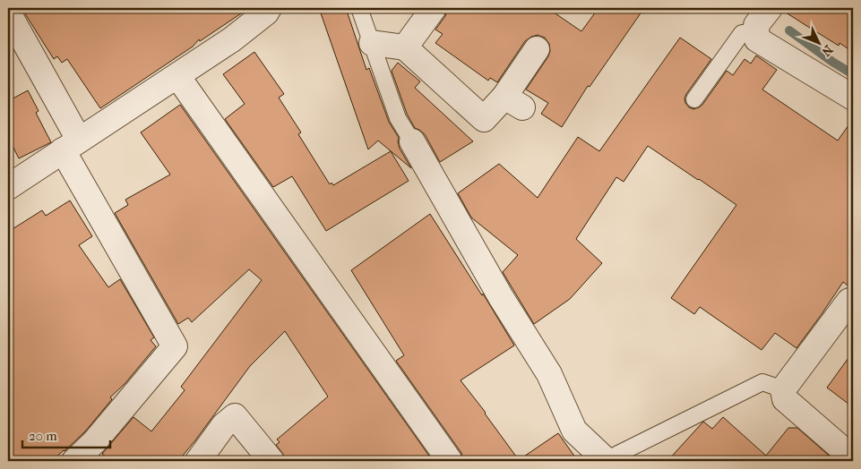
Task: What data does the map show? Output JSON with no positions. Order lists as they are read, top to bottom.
{
  "scale_bar": "20 m",
  "north": "bottom right"
}
